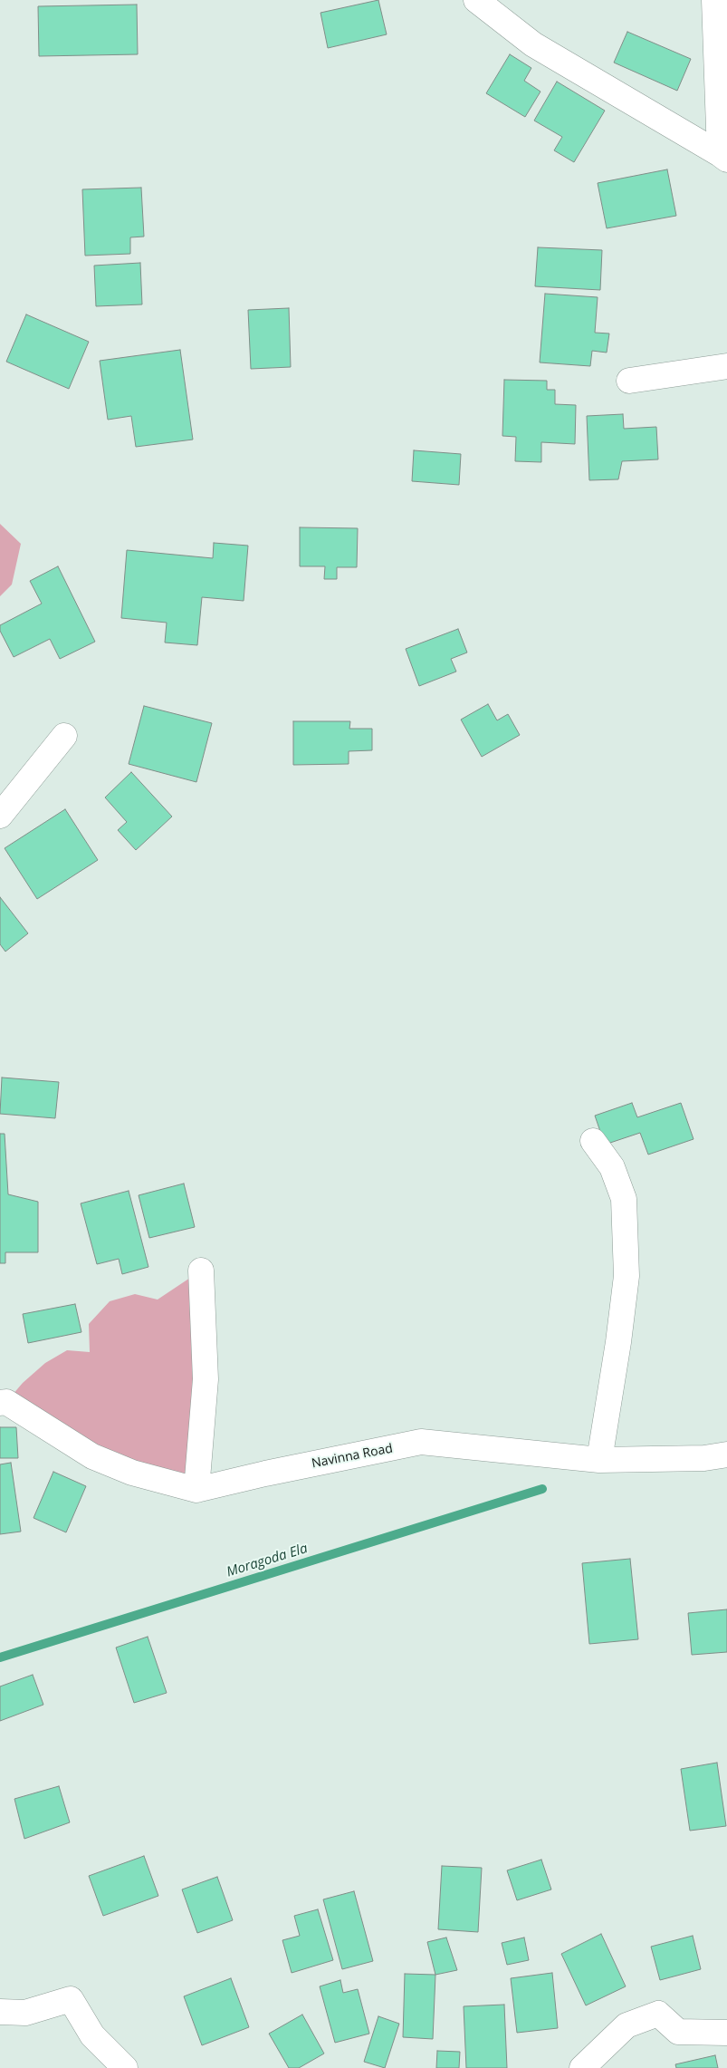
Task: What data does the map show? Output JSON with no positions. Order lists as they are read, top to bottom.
{
  "streets": {
    "street": ["Navinna Road"]
  },
  "water": ["Moragoda Ela"]
}
